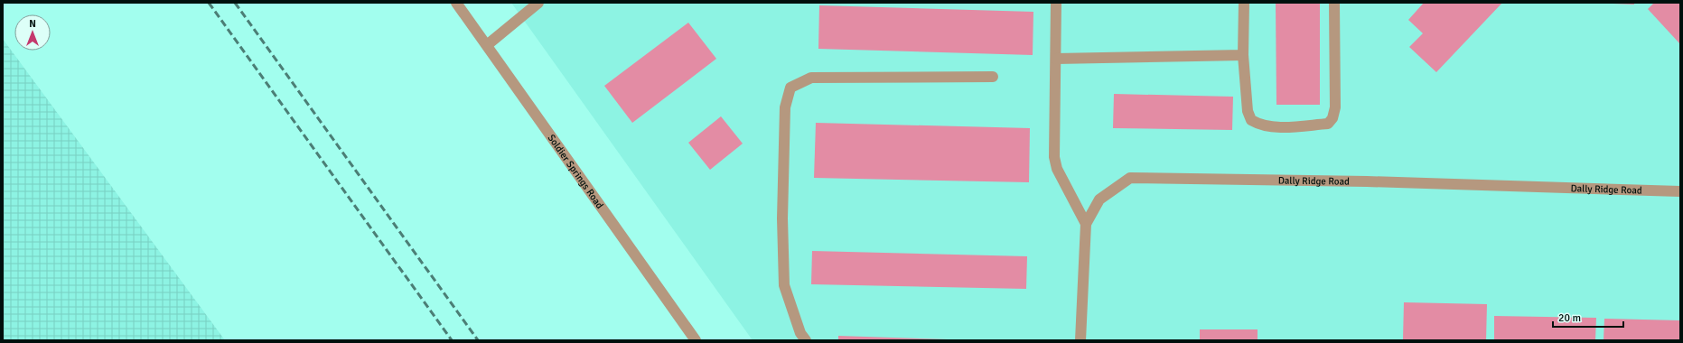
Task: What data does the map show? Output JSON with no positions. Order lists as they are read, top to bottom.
{
  "streets": {
    "street": ["Soldier Springs Road", "Dally Ridge Road"]
  },
  "scale_bar": "20 m",
  "north": "top"
}
